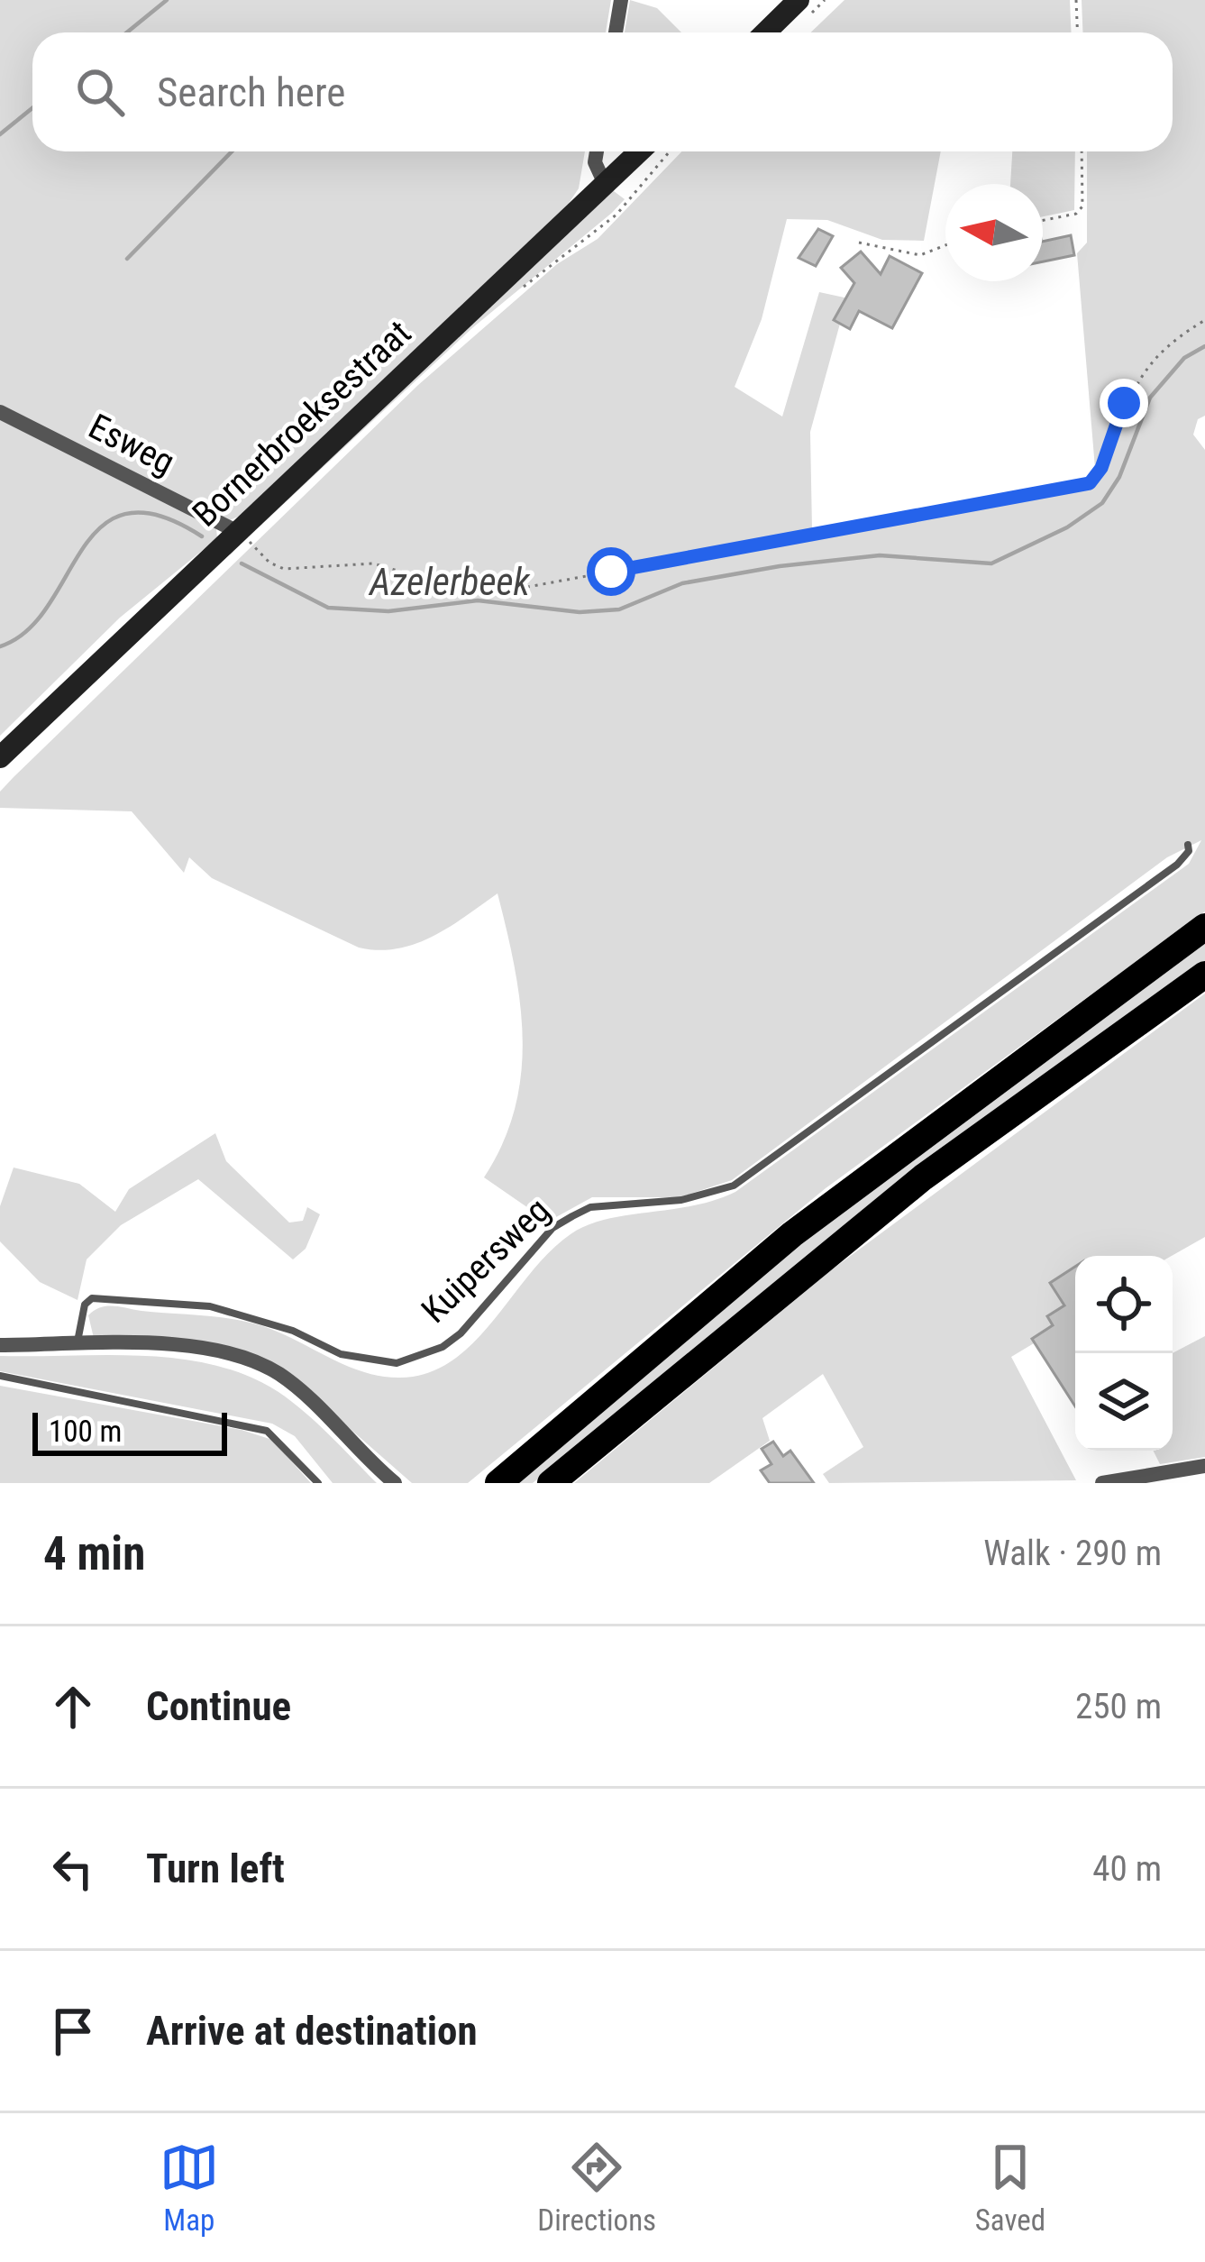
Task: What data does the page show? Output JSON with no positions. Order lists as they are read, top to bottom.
{
  "streets": {
    "main road": ["Bornerbroeksestraat"],
    "street": ["Esweg"],
    "lane": ["Kuipersweg"]
  },
  "crossings": [
    ["Bornerbroeksestraat", "Esweg"]
  ],
  "water": ["Azelerbeek"],
  "scale_bar": "100 m",
  "north": "left",
  "page": {
    "search": "Search here",
    "scale": "100 m",
    "heading": ["4 min", "Walk · 290 m"],
    "list": [
      ["Continue", "250 m"],
      ["Turn left", "40 m"],
      "Arrive at destination"
    ],
    "nav": ["Map", "Directions", "Saved"]
  }
}
